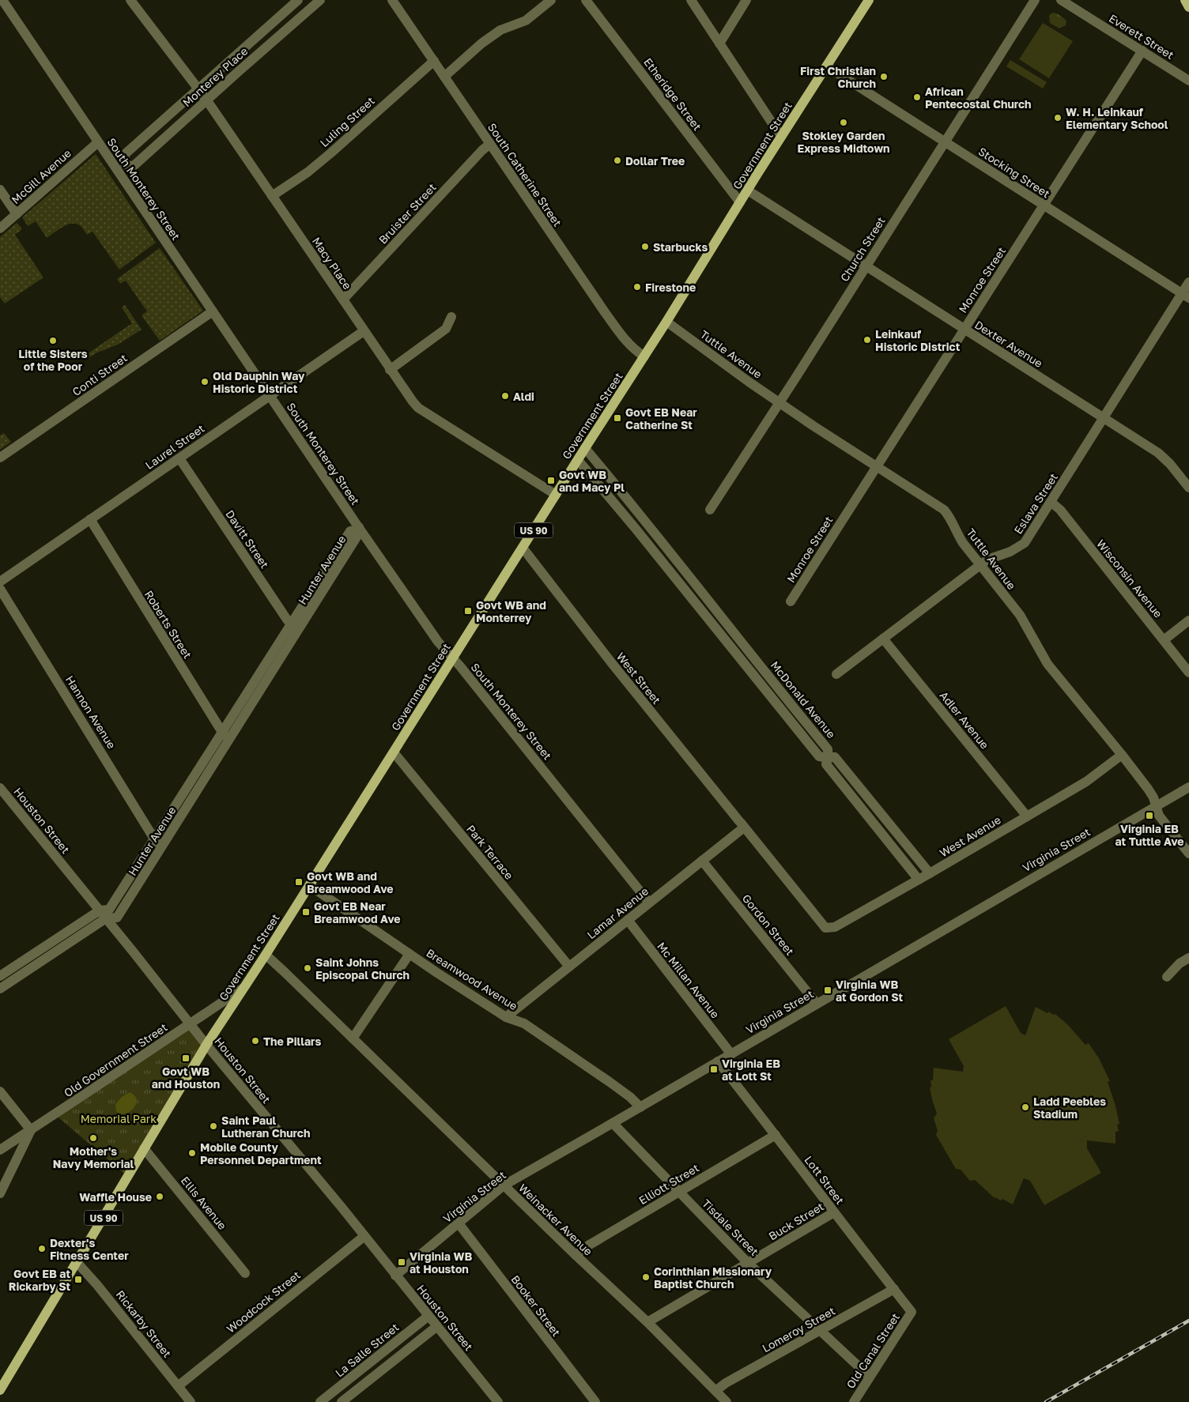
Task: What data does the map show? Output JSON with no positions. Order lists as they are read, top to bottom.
{
  "streets": {
    "main road": ["Government Street", "US 90"],
    "street": [
      "Everett Street",
      "Monterey Place",
      "Etheridge Street",
      "Luling Street",
      "Stocking Street",
      "South Catherine Street",
      "McGill Avenue",
      "South Monterey Street",
      "Bruister Street",
      "Church Street",
      "Macy Place",
      "Monroe Street",
      "Dexter Avenue",
      "Tuttle Avenue",
      "Conti Street",
      "Laurel Street",
      "Eslava Street",
      "Davitt Street",
      "Hunter Avenue",
      "Wisconsin Avenue",
      "Roberts Street",
      "West Street",
      "McDonald Avenue",
      "Hannon Avenue",
      "Adler Avenue",
      "Houston Street",
      "West Avenue",
      "Virginia Street",
      "Park Terrace",
      "Lamar Avenue",
      "Gordon Street",
      "Breamwood Avenue",
      "Mc Millan Avenue",
      "Old Government Street",
      "Lott Street",
      "Elliott Street",
      "Ellis Avenue",
      "Weinacker Avenue",
      "Buck Street",
      "Tisdale Street",
      "Woodcock Street",
      "Booker Street",
      "Rickarby Street",
      "Lomeroy Street",
      "La Salle Street",
      "Old Canal Street"
    ]
  },
  "crossings": [
    ["Everett Street", "Monroe Street"],
    ["Monterey Place", "South Monterey Street"],
    ["Monterey Place", "Macy Place"],
    ["Etheridge Street", "Government Street"],
    ["Luling Street", "South Catherine Street"],
    ["Luling Street", "Macy Place"],
    ["Government Street", "Stocking Street"],
    ["Government Street", "South Catherine Street"],
    ["Government Street", "South Monterey Street"],
    ["Government Street", "Macy Place"],
    ["Government Street", "Dexter Avenue"],
    ["Government Street", "Tuttle Avenue"],
    ["Government Street", "West Street"],
    ["Government Street", "McDonald Avenue"],
    ["Government Street", "Houston Street"],
    ["Government Street", "Park Terrace"],
    ["Government Street", "Breamwood Avenue"],
    ["Government Street", "Old Government Street"],
    ["Government Street", "Ellis Avenue"],
    ["Government Street", "Weinacker Avenue"],
    ["Government Street", "Rickarby Street"],
    ["Stocking Street", "Church Street"],
    ["Stocking Street", "Monroe Street"],
    ["Stocking Street", "Eslava Street"],
    ["South Catherine Street", "Bruister Street"],
    ["McGill Avenue", "South Monterey Street"],
    ["South Monterey Street", "Conti Street"],
    ["South Monterey Street", "Laurel Street"],
    ["South Monterey Street", "Hunter Avenue"],
    ["South Monterey Street", "Lamar Avenue"],
    ["Bruister Street", "Macy Place"],
    ["Church Street", "Dexter Avenue"],
    ["Church Street", "Tuttle Avenue"],
    ["Macy Place", "Laurel Street"],
    ["Monroe Street", "Dexter Avenue"],
    ["Monroe Street", "Tuttle Avenue"],
    ["Dexter Avenue", "Eslava Street"],
    ["Tuttle Avenue", "Eslava Street"],
    ["Tuttle Avenue", "West Avenue"],
    ["Tuttle Avenue", "Virginia Street"],
    ["Laurel Street", "Davitt Street"],
    ["Laurel Street", "Roberts Street"],
    ["Eslava Street", "Wisconsin Avenue"],
    ["Eslava Street", "Adler Avenue"],
    ["Davitt Street", "Hunter Avenue"],
    ["Hunter Avenue", "Roberts Street"],
    ["Hunter Avenue", "Hannon Avenue"],
    ["Hunter Avenue", "Houston Street"],
    ["West Street", "West Avenue"],
    ["West Street", "Lamar Avenue"],
    ["Adler Avenue", "West Avenue"],
    ["Houston Street", "Virginia Street"],
    ["Houston Street", "Old Government Street"],
    ["Houston Street", "Woodcock Street"],
    ["Houston Street", "La Salle Street"],
    ["Virginia Street", "Gordon Street"],
    ["Virginia Street", "Breamwood Avenue"],
    ["Virginia Street", "Mc Millan Avenue"],
    ["Virginia Street", "Lott Street"],
    ["Virginia Street", "Weinacker Avenue"],
    ["Virginia Street", "Tisdale Street"],
    ["Virginia Street", "Booker Street"],
    ["Park Terrace", "Lamar Avenue"],
    ["Lamar Avenue", "Gordon Street"],
    ["Lamar Avenue", "Breamwood Avenue"],
    ["Lamar Avenue", "Mc Millan Avenue"],
    ["Lott Street", "Elliott Street"],
    ["Lott Street", "Buck Street"],
    ["Lott Street", "Lomeroy Street"],
    ["Lott Street", "Old Canal Street"],
    ["Elliott Street", "Weinacker Avenue"],
    ["Elliott Street", "Tisdale Street"],
    ["Weinacker Avenue", "Buck Street"],
    ["Weinacker Avenue", "Lomeroy Street"],
    ["Buck Street", "Tisdale Street"],
    ["Tisdale Street", "Lomeroy Street"],
    ["Tisdale Street", "Old Canal Street"],
    ["Woodcock Street", "Rickarby Street"]
  ],
  "parks": ["Memorial Park"],
  "places": {
    "other": [
      "First Christian Church",
      "African Pentecostal Church",
      "W. H. Leinkauf Elementary School",
      "Stokley Garden Express Midtown",
      "Dollar Tree",
      "Starbucks",
      "Firestone",
      "Leinkauf Historic District",
      "Little Sisters of the Poor",
      "Old Dauphin Way Historic District",
      "Aldi",
      "Saint Johns Episcopal Church",
      "The Pillars",
      "Ladd Peebles Stadium",
      "Saint Paul Lutheran Church",
      "Mother's Navy Memorial",
      "Mobile County Personnel Department",
      "Waffle House",
      "Dexter's Fitness Center",
      "Corinthian Missionary Baptist Church"
    ],
    "transit": [
      "Govt EB Near Catherine St",
      "Govt WB and Macy Pl",
      "Govt WB and Monterrey",
      "Virginia EB at Tuttle Ave",
      "Govt WB and Breamwood Ave",
      "Govt EB Near Breamwood Ave",
      "Virginia WB at Gordon St",
      "Govt WB and Houston",
      "Virginia EB at Lott St",
      "Virginia WB at Houston",
      "Govt EB at Rickarby St"
    ]
  }
}
